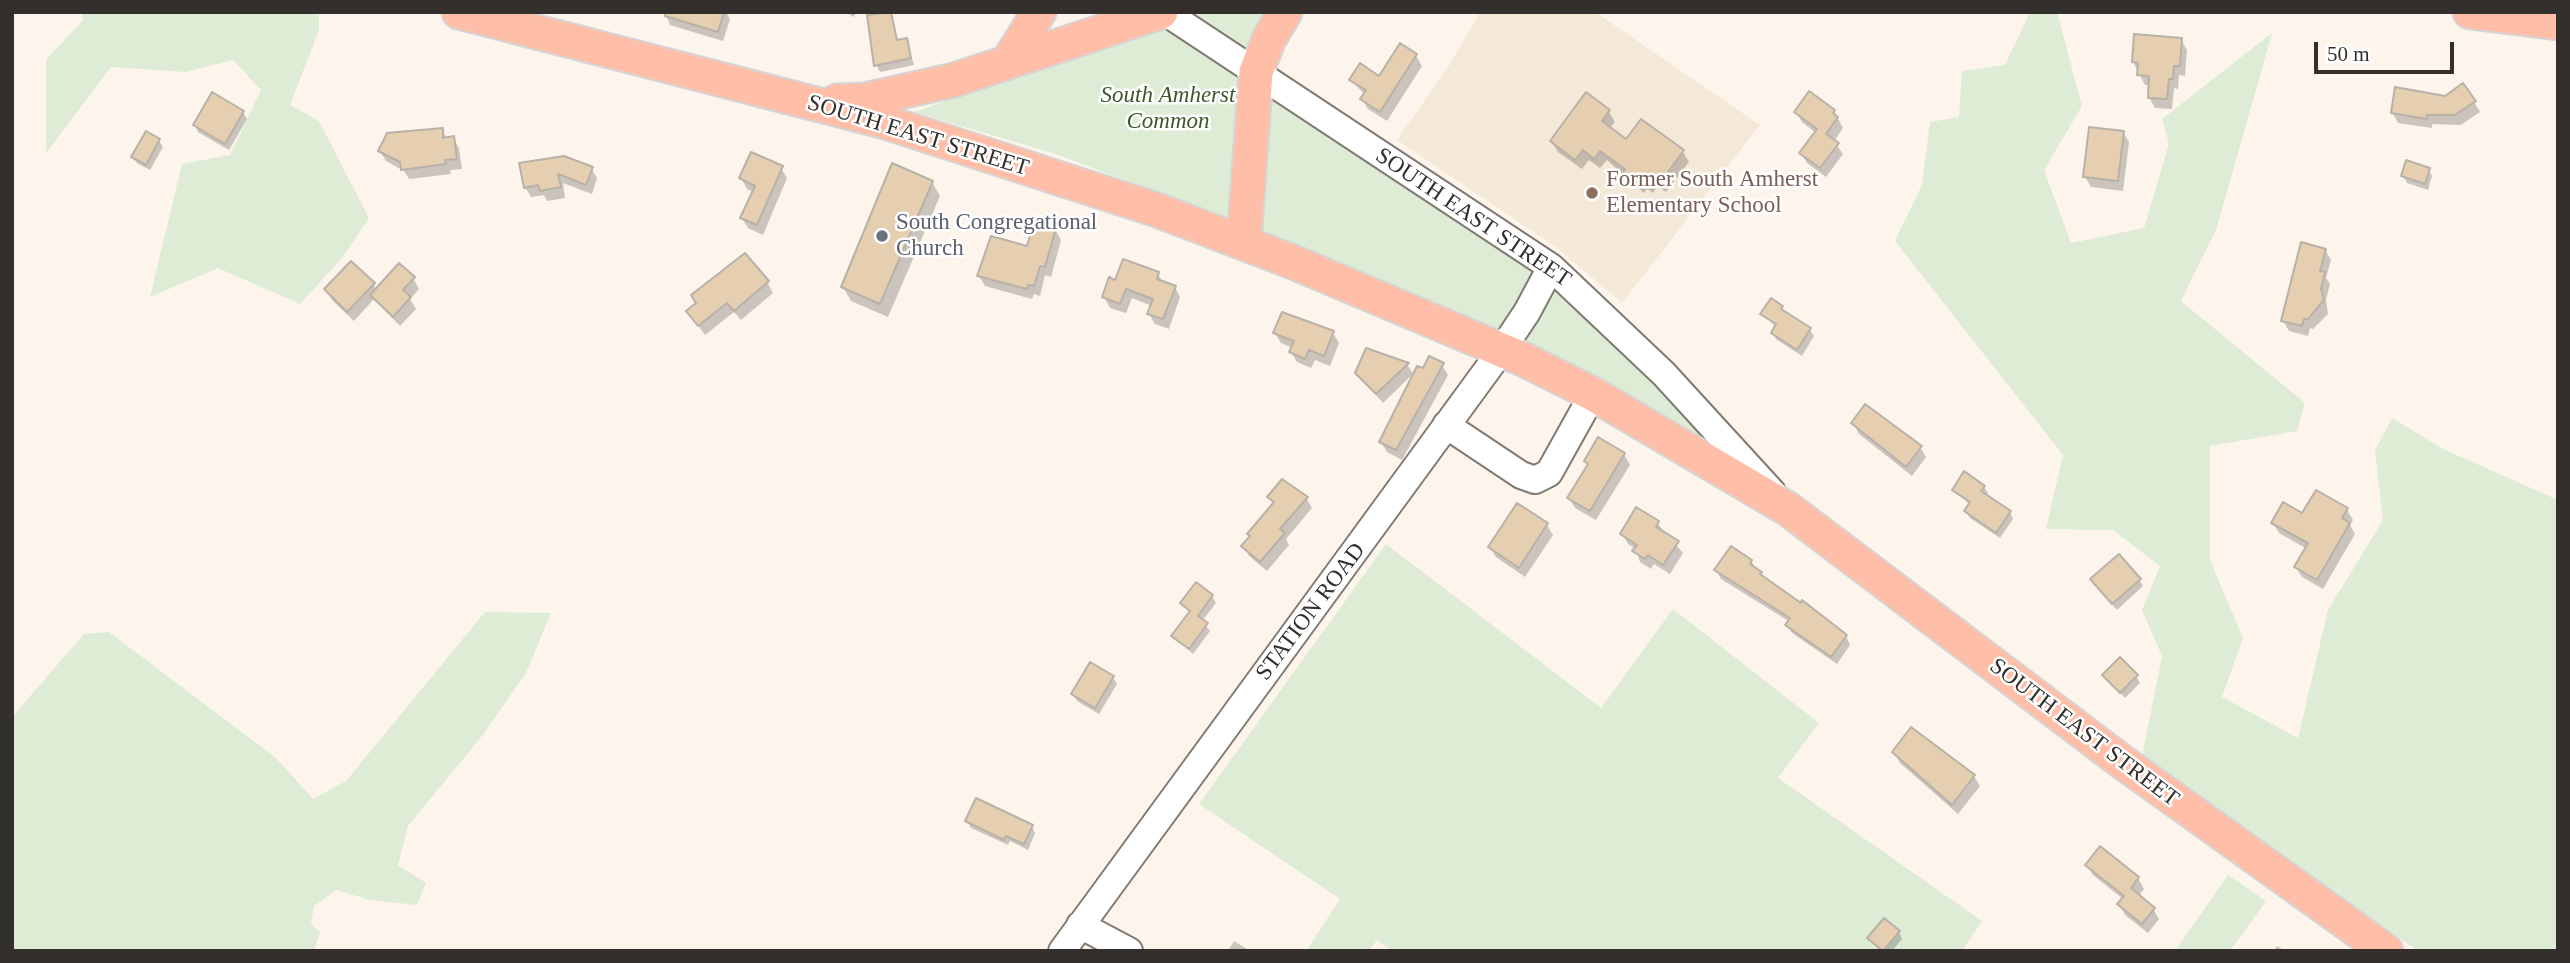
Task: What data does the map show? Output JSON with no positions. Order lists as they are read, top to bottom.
{
  "streets": {
    "main road": ["SOUTH EAST STREET"],
    "street": ["STATION ROAD"]
  },
  "crossings": [
    ["SOUTH EAST STREET", "STATION ROAD"]
  ],
  "parks": ["South Amherst Common"],
  "places": ["Former South Amherst Elementary School", "South Congregational Church"],
  "scale_bar": "50 m"
}
